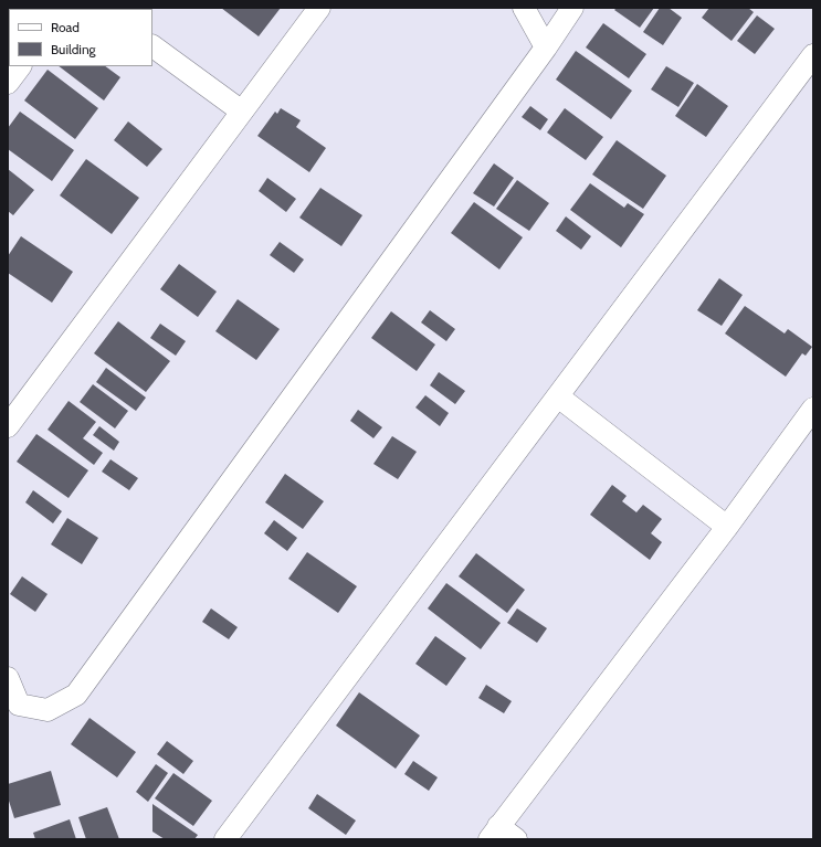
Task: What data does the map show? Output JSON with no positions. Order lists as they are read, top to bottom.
{
  "legend": ["Road", "Building"]
}
